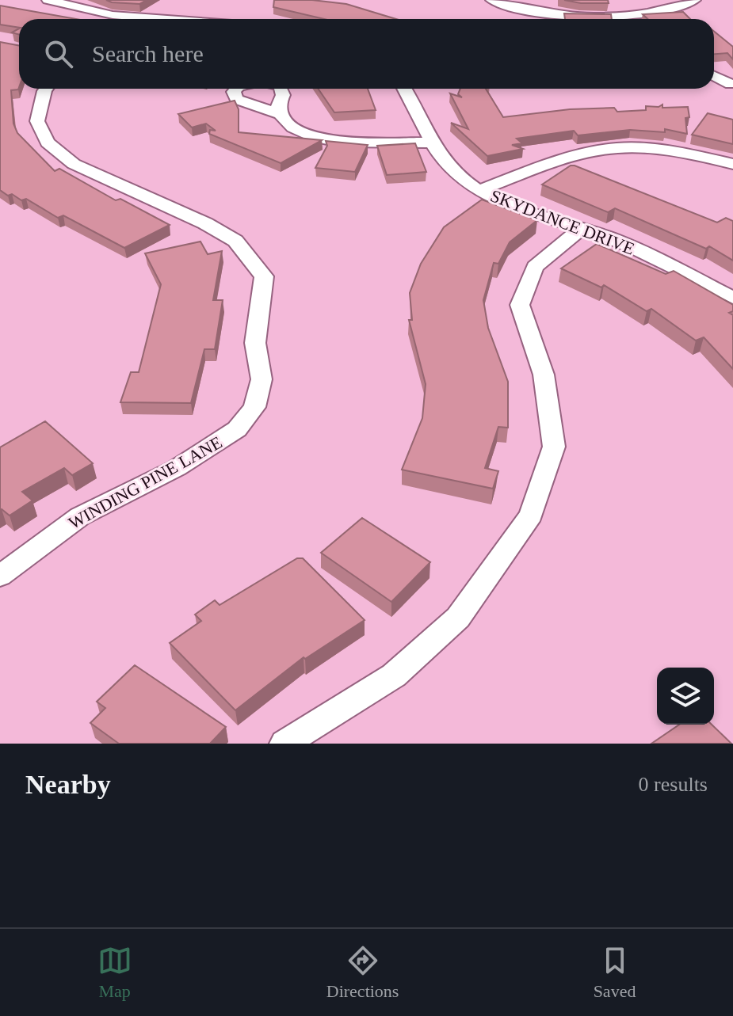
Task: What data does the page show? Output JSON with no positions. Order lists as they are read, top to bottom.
{
  "streets": {
    "street": ["SKYDANCE DRIVE", "WINDING PINE LANE"]
  },
  "page": {
    "search": "Search here",
    "heading": ["Nearby", "0 results"],
    "nav": ["Map", "Directions", "Saved"]
  }
}
